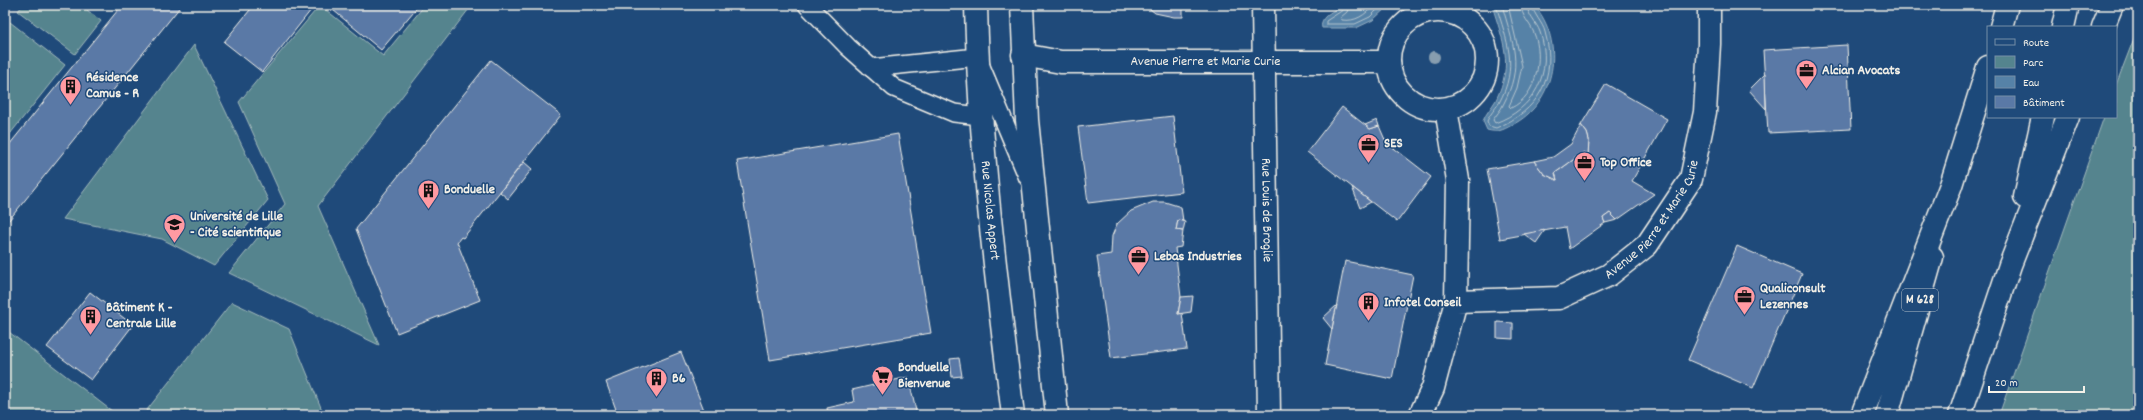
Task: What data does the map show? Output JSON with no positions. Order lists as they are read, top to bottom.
{
  "streets": {
    "main road": [
      "Avenue Pierre et Marie Curie",
      "Rue Nicolas Appert",
      "Rue Louis de Broglie",
      "M 628"
    ]
  },
  "crossings": [
    ["Avenue Pierre et Marie Curie", "Rue Louis de Broglie"]
  ],
  "places": {
    "office": [
      "Alcian Avocats",
      "SES",
      "Top Office",
      "Lebas Industries",
      "Qualiconsult Lezennes"
    ],
    "building": [
      "Résidence Camus - R",
      "Bonduelle",
      "Infotel Conseil",
      "Bâtiment K - Centrale Lille",
      "B6"
    ],
    "school or university": ["Université de Lille ‐ Cité scientifique"],
    "supermarket": ["Bonduelle Bienvenue"]
  },
  "legend": [
    "Route",
    "Parc",
    "Eau",
    "Bâtiment"
  ],
  "scale_bar": "20 m"
}
